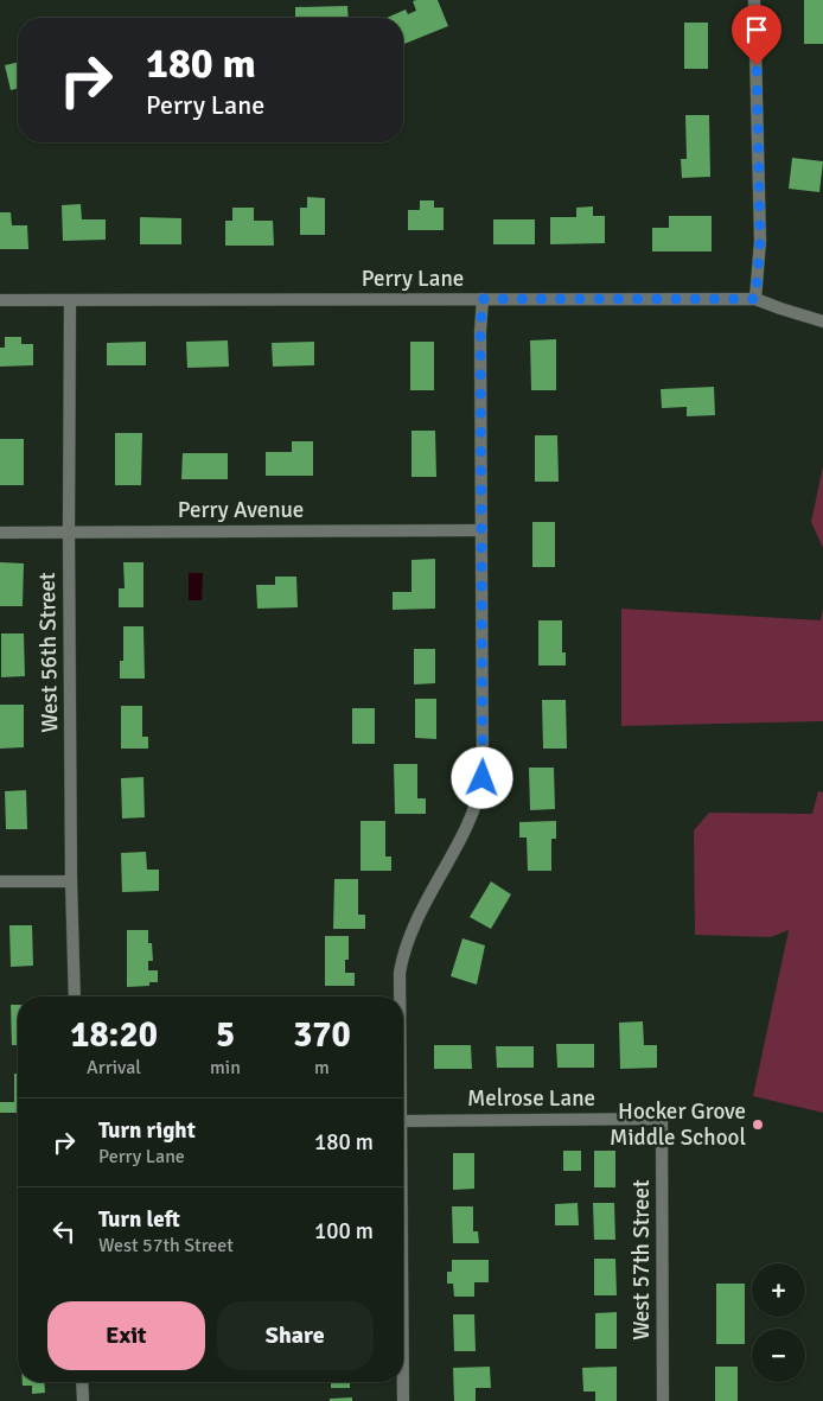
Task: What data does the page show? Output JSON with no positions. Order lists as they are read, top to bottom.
{
  "streets": {
    "street": [
      "Perry Lane",
      "Perry Avenue",
      "West 56th Street",
      "Melrose Lane",
      "West 57th Street"
    ]
  },
  "crossings": [
    ["Perry Lane", "West 56th Street"],
    ["Perry Avenue", "West 56th Street"],
    ["Melrose Lane", "West 57th Street"]
  ],
  "places": ["Hocker Grove Middle School"],
  "page": {
    "turn": ["180 m", "Perry Lane"],
    "eta": [
      "18:20",
      "Arrival",
      "5",
      "min",
      "370",
      "m"
    ],
    "list": [
      {
        "name": "Turn right",
        "note": "Perry Lane",
        "value": "180 m"
      },
      {
        "name": "Turn left",
        "note": "West 57th Street",
        "value": "100 m"
      }
    ],
    "map_buttons": ["+", "−"],
    "buttons": ["Exit", "Share"]
  }
}
